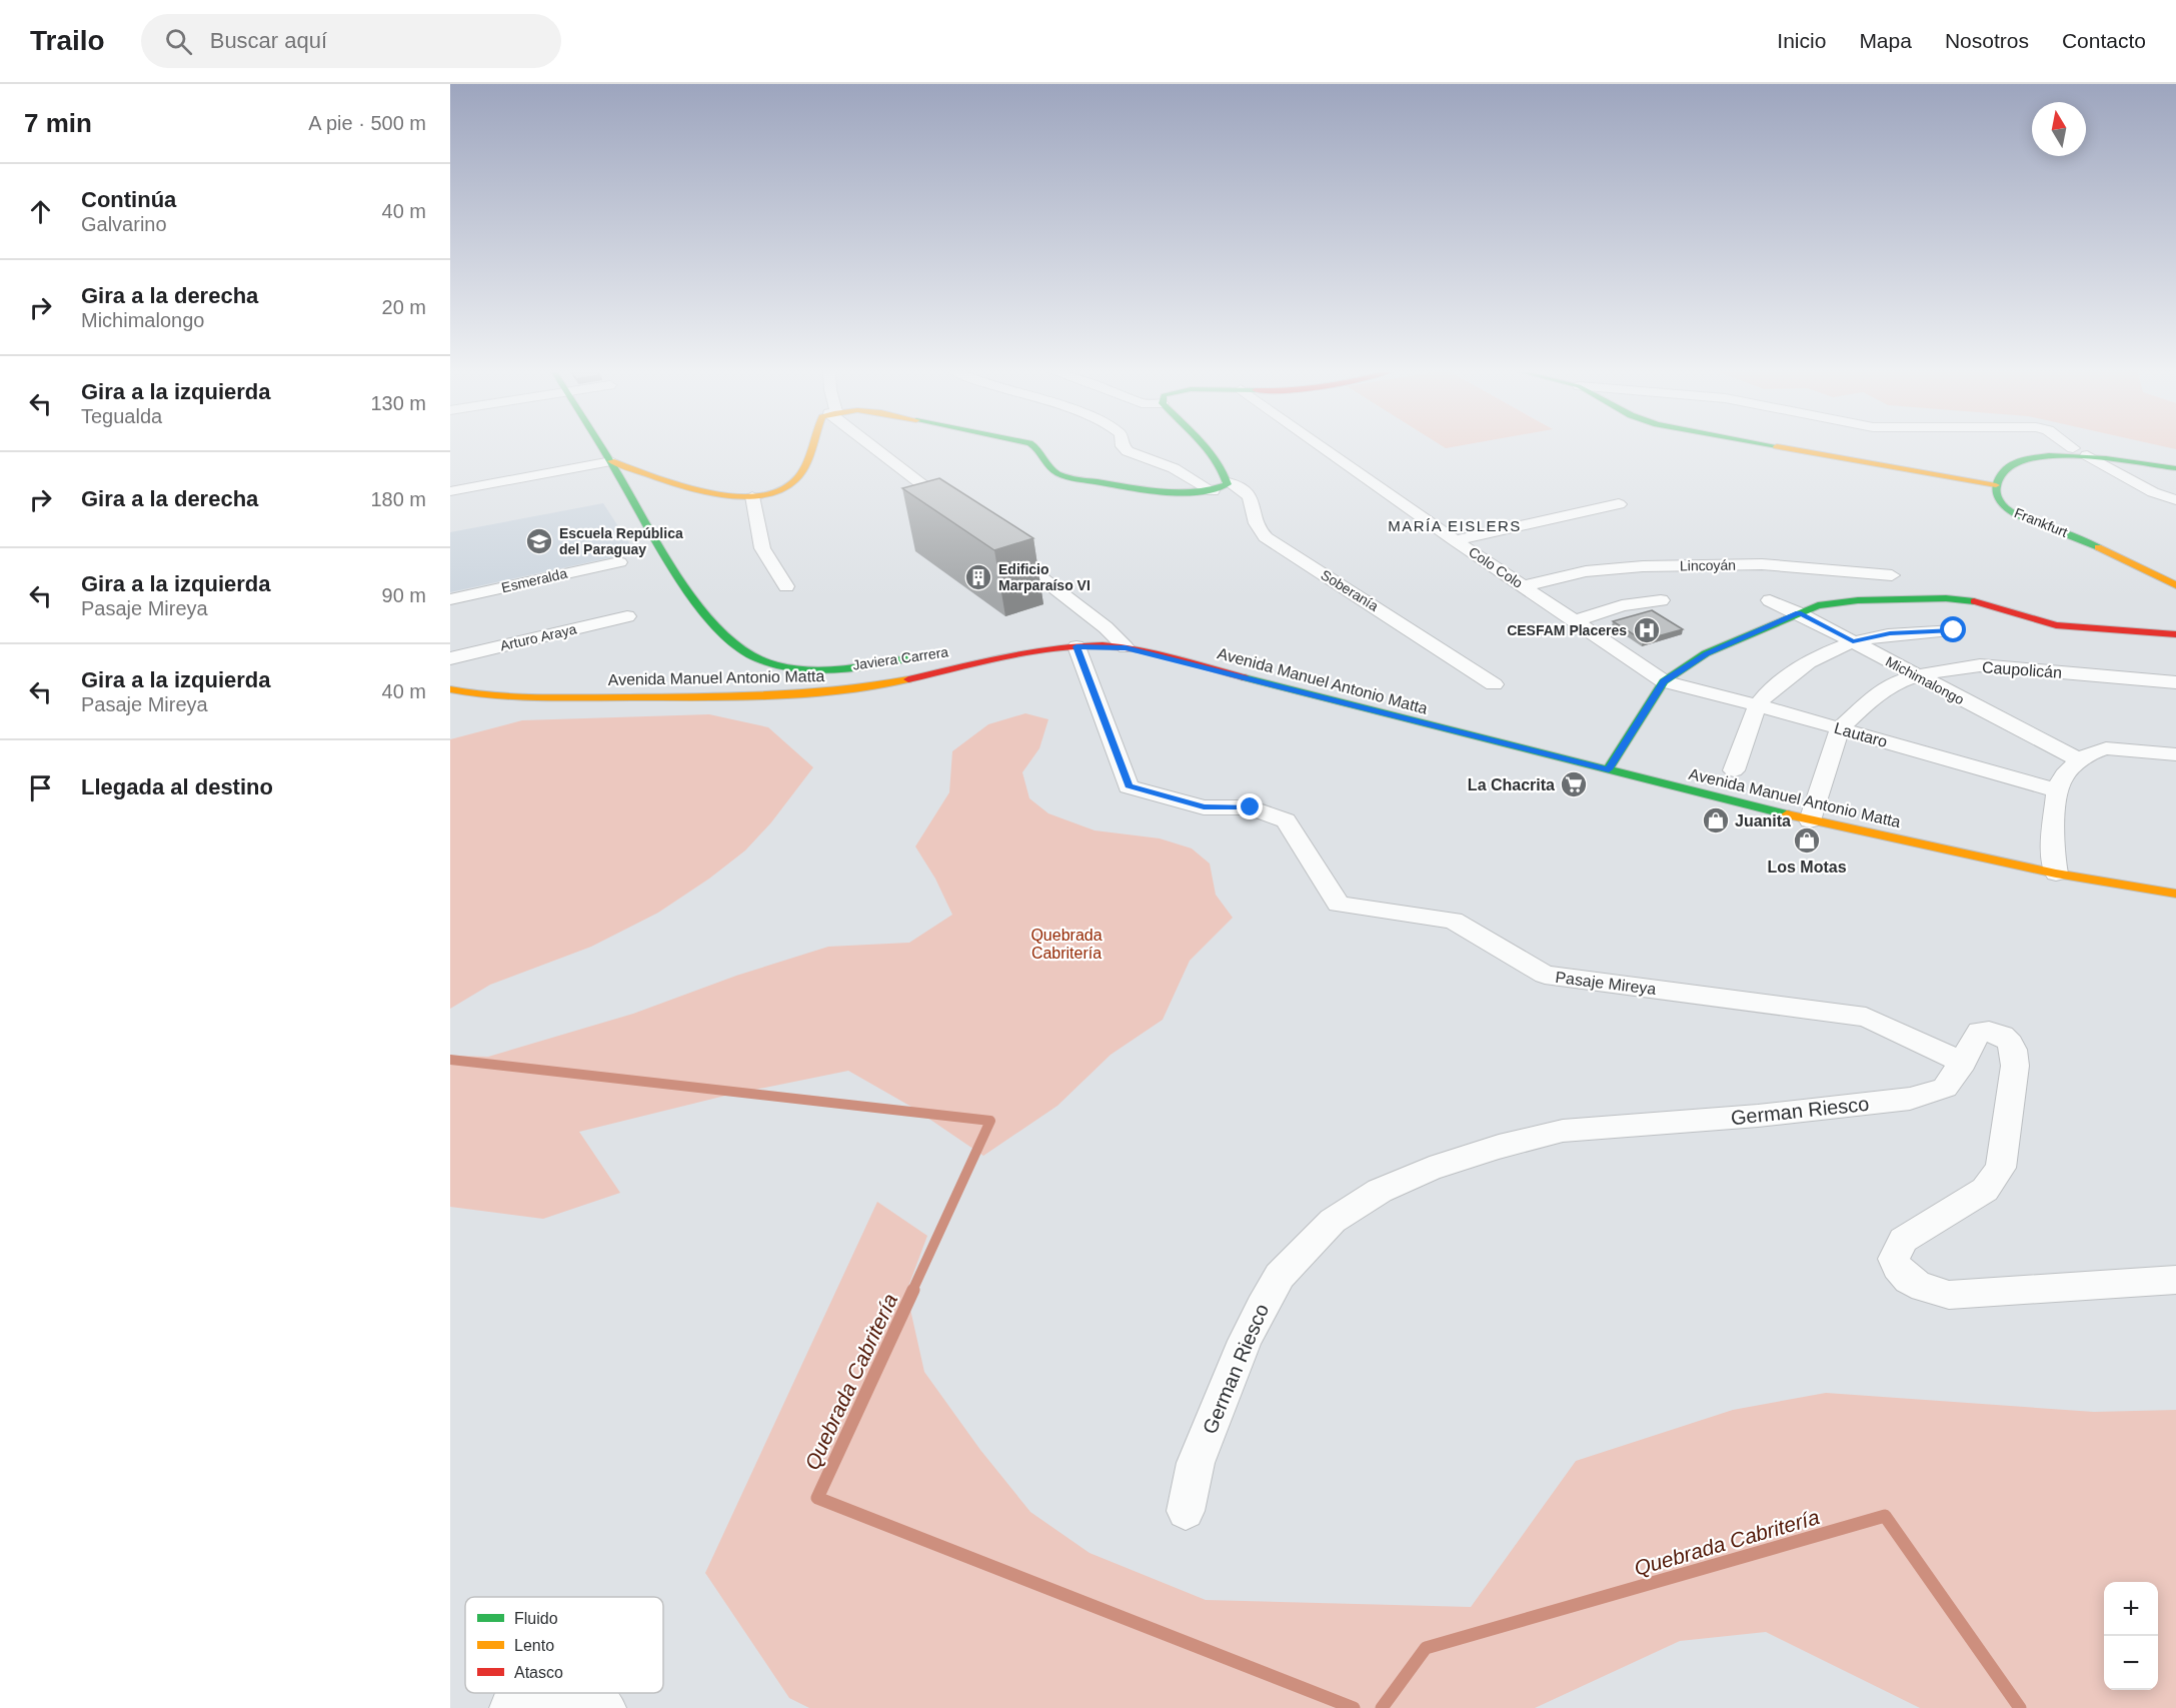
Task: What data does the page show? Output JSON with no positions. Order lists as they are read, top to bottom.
{
  "streets": {
    "street": [
      "Frankfurt",
      "Lincoyán",
      "Colo Colo",
      "Esmeralda",
      "Soberanía",
      "Arturo Araya",
      "Javiera Carrera",
      "Caupolicán",
      "Avenida Manuel Antonio Matta",
      "Michimalongo",
      "Lautaro",
      "Pasaje Mireya",
      "German Riesco"
    ]
  },
  "crossings": [
    ["Lincoyán", "Colo Colo"],
    ["Colo Colo", "Lautaro"],
    ["Javiera Carrera", "Avenida Manuel Antonio Matta"],
    ["Caupolicán", "Avenida Manuel Antonio Matta"],
    ["Caupolicán", "Michimalongo"],
    ["Caupolicán", "Lautaro"],
    ["Avenida Manuel Antonio Matta", "Pasaje Mireya"],
    ["Pasaje Mireya", "German Riesco"]
  ],
  "districts": ["MARÍA EISLERS"],
  "water": ["Quebrada Cabritería"],
  "parks": ["Quebrada Cabritería"],
  "places": {
    "school or university": ["Escuela República del Paraguay"],
    "building": ["Edificio Marparaíso VI"],
    "hospital": ["CESFAM Placeres"],
    "supermarket": ["La Chacrita"],
    "shop": ["Juanita", "Los Motas"]
  },
  "legend": ["Fluido", "Lento", "Atasco"],
  "north": "top",
  "page": {
    "header": "Trailo",
    "search": "Buscar aquí",
    "nav": [
      "Inicio",
      "Mapa",
      "Nosotros",
      "Contacto"
    ],
    "heading": ["7 min", "A pie · 500 m"],
    "list": [
      ["Continúa", "Galvarino", "40 m"],
      ["Gira a la derecha", "Michimalongo", "20 m"],
      ["Gira a la izquierda", "Tegualda", "130 m"],
      ["Gira a la derecha", "180 m"],
      ["Gira a la izquierda", "Pasaje Mireya", "90 m"],
      ["Gira a la izquierda", "Pasaje Mireya", "40 m"],
      "Llegada al destino"
    ],
    "map_buttons": ["+", "−"]
  }
}
